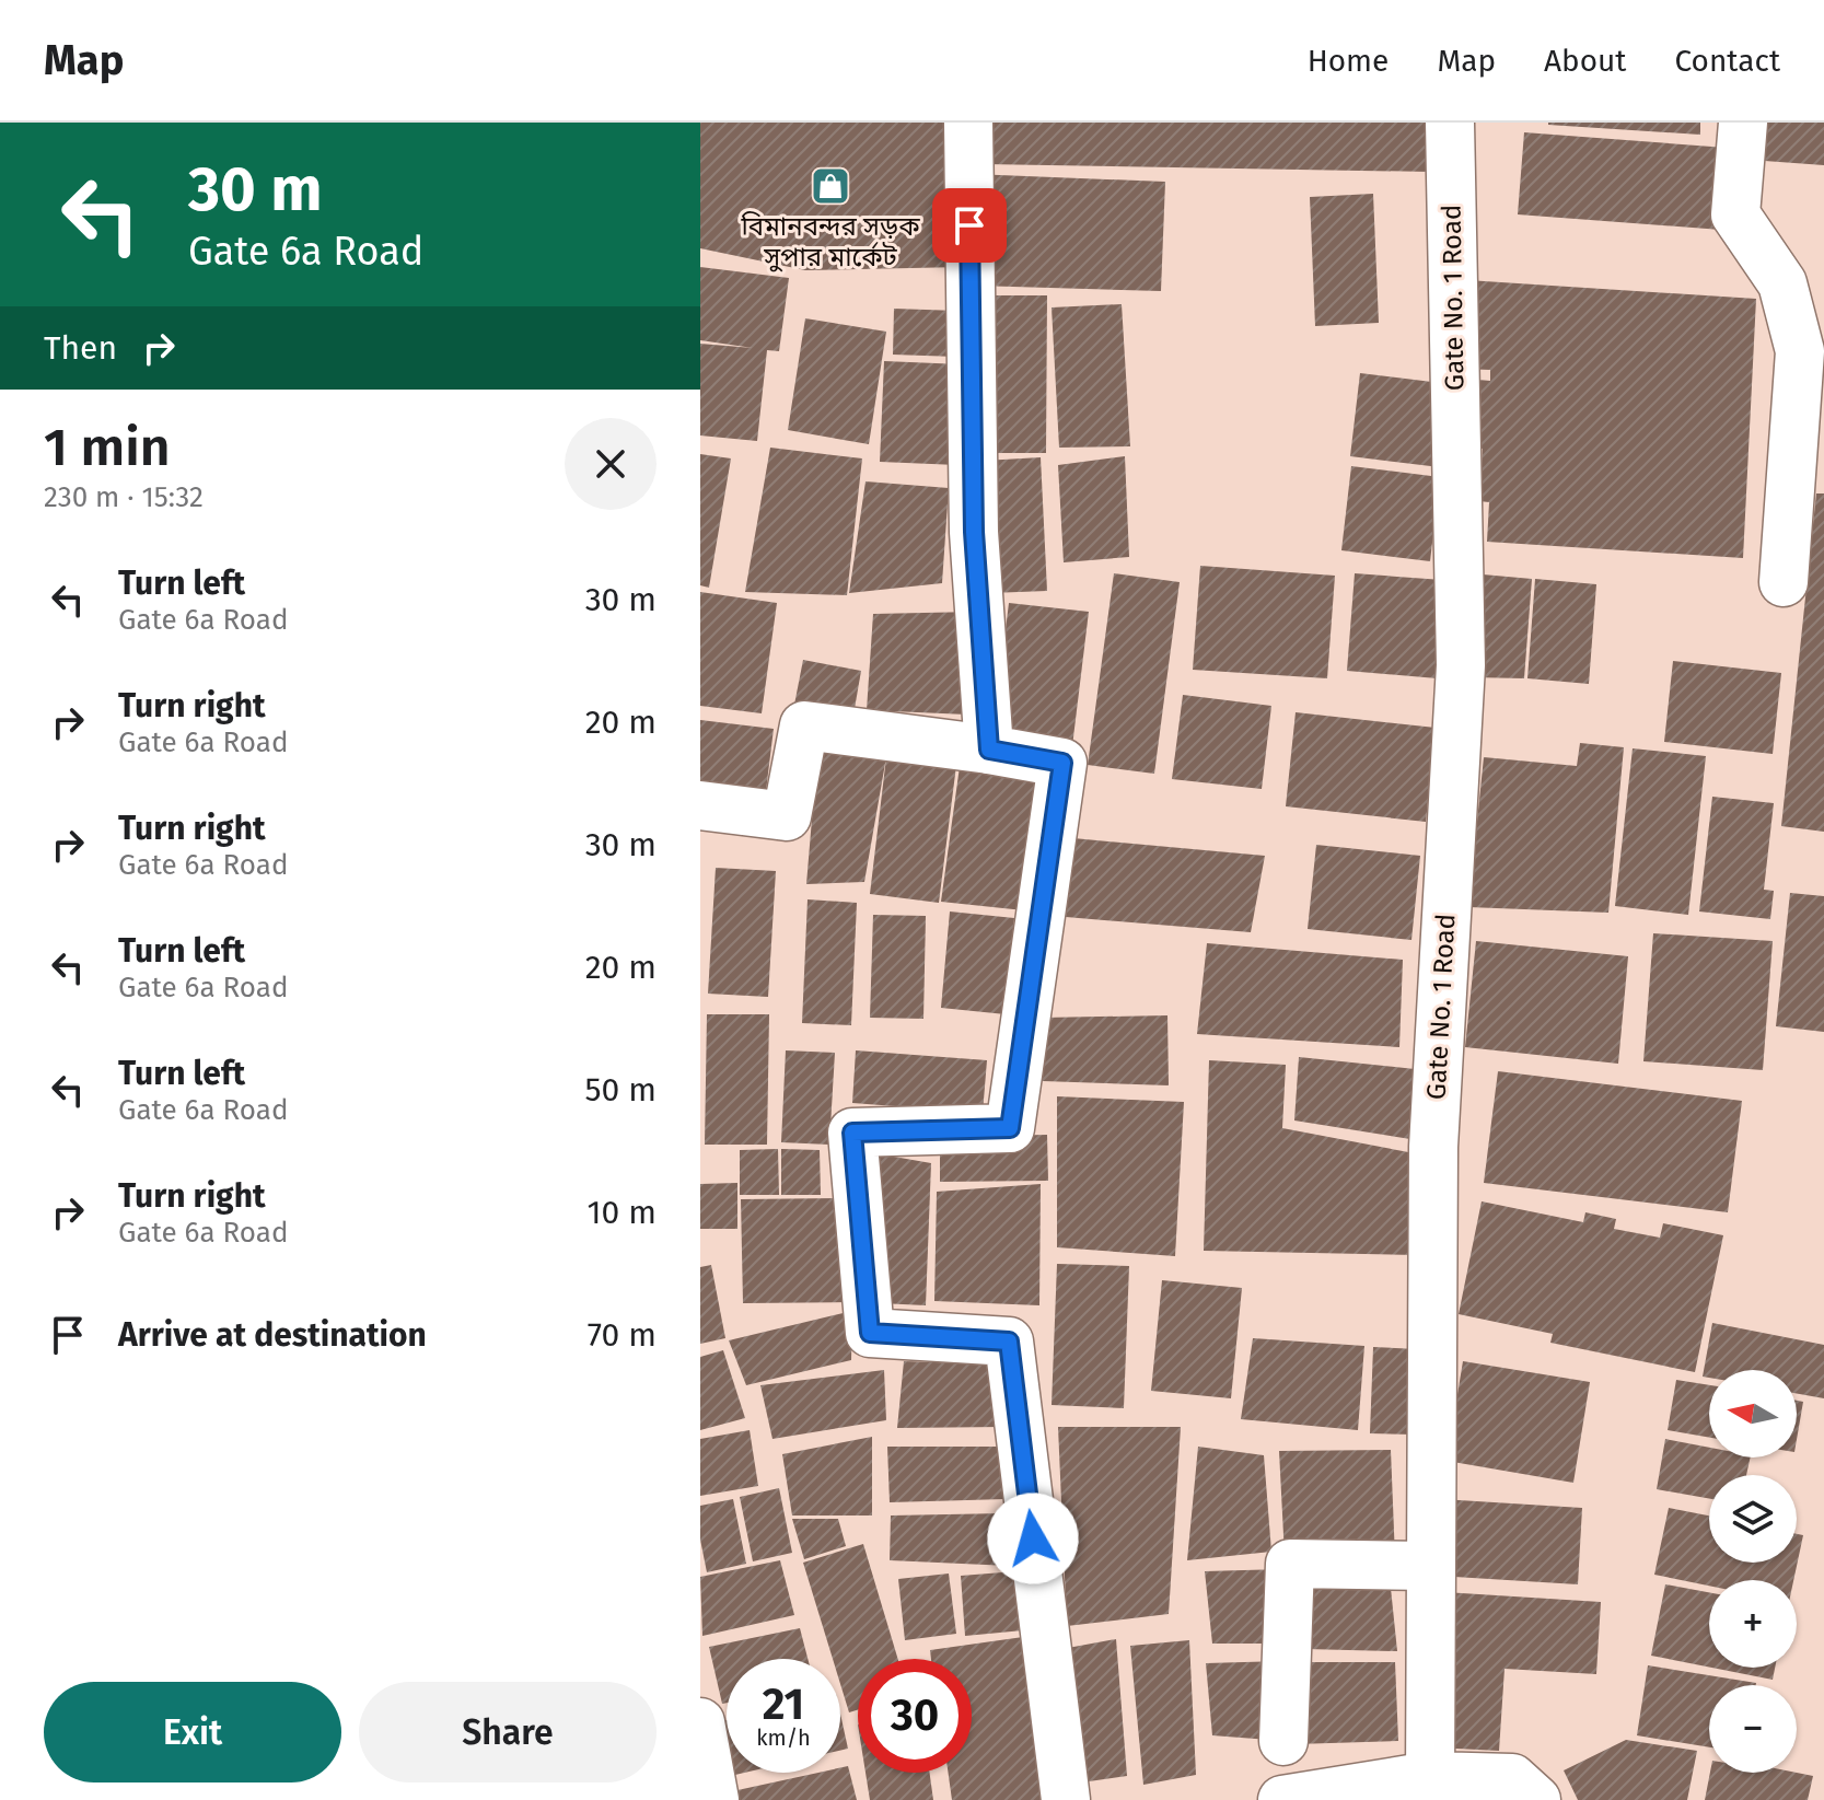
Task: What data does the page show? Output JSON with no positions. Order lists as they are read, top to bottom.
{
  "streets": {
    "street": ["Gate No. 1 Road"]
  },
  "places": {
    "shop": ["বিমানবন্দর সড়ক সুপার মার্কেট"]
  },
  "north": "left",
  "page": {
    "header": "Map",
    "nav": [
      "Home",
      "Map",
      "About",
      "Contact"
    ],
    "turn": ["30 m", "Gate 6a Road"],
    "then": "Then",
    "heading": ["1 min", "230 m · 15:32"],
    "list": [
      {
        "name": "Turn left",
        "note": "Gate 6a Road",
        "value": "30 m"
      },
      {
        "name": "Turn right",
        "note": "Gate 6a Road",
        "value": "20 m"
      },
      {
        "name": "Turn right",
        "note": "Gate 6a Road",
        "value": "30 m"
      },
      {
        "name": "Turn left",
        "note": "Gate 6a Road",
        "value": "20 m"
      },
      {
        "name": "Turn left",
        "note": "Gate 6a Road",
        "value": "50 m"
      },
      {
        "name": "Turn right",
        "note": "Gate 6a Road",
        "value": "10 m"
      },
      {
        "name": "Arrive at destination",
        "value": "70 m"
      }
    ],
    "map_buttons": ["+", "−"],
    "speed": "21 km/h",
    "limit": "30",
    "buttons": ["Exit", "Share"]
  }
}
